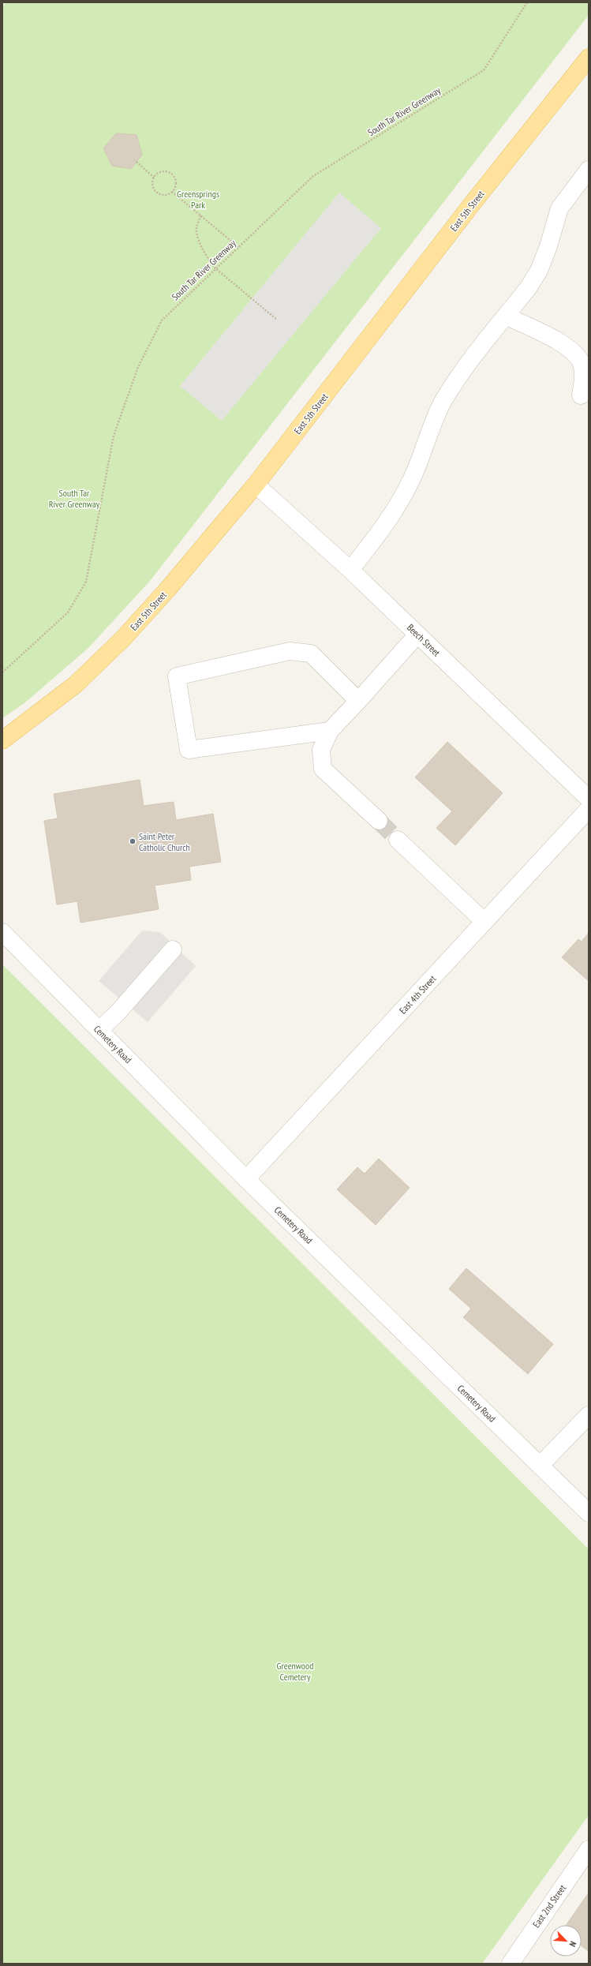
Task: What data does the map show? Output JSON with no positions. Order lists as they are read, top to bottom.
{
  "streets": {
    "main road": ["East 5th Street"],
    "street": [
      "Beech Street",
      "East 4th Street",
      "Cemetery Road",
      "East 2nd Street"
    ],
    "path": ["South Tar River Greenway"]
  },
  "crossings": [
    ["East 5th Street", "Beech Street"],
    ["East 4th Street", "Cemetery Road"]
  ],
  "parks": ["Greensprings Park", "South Tar River Greenway", "Greenwood Cemetery"],
  "places": ["Saint Peter Catholic Church"],
  "north": "bottom right"
}
